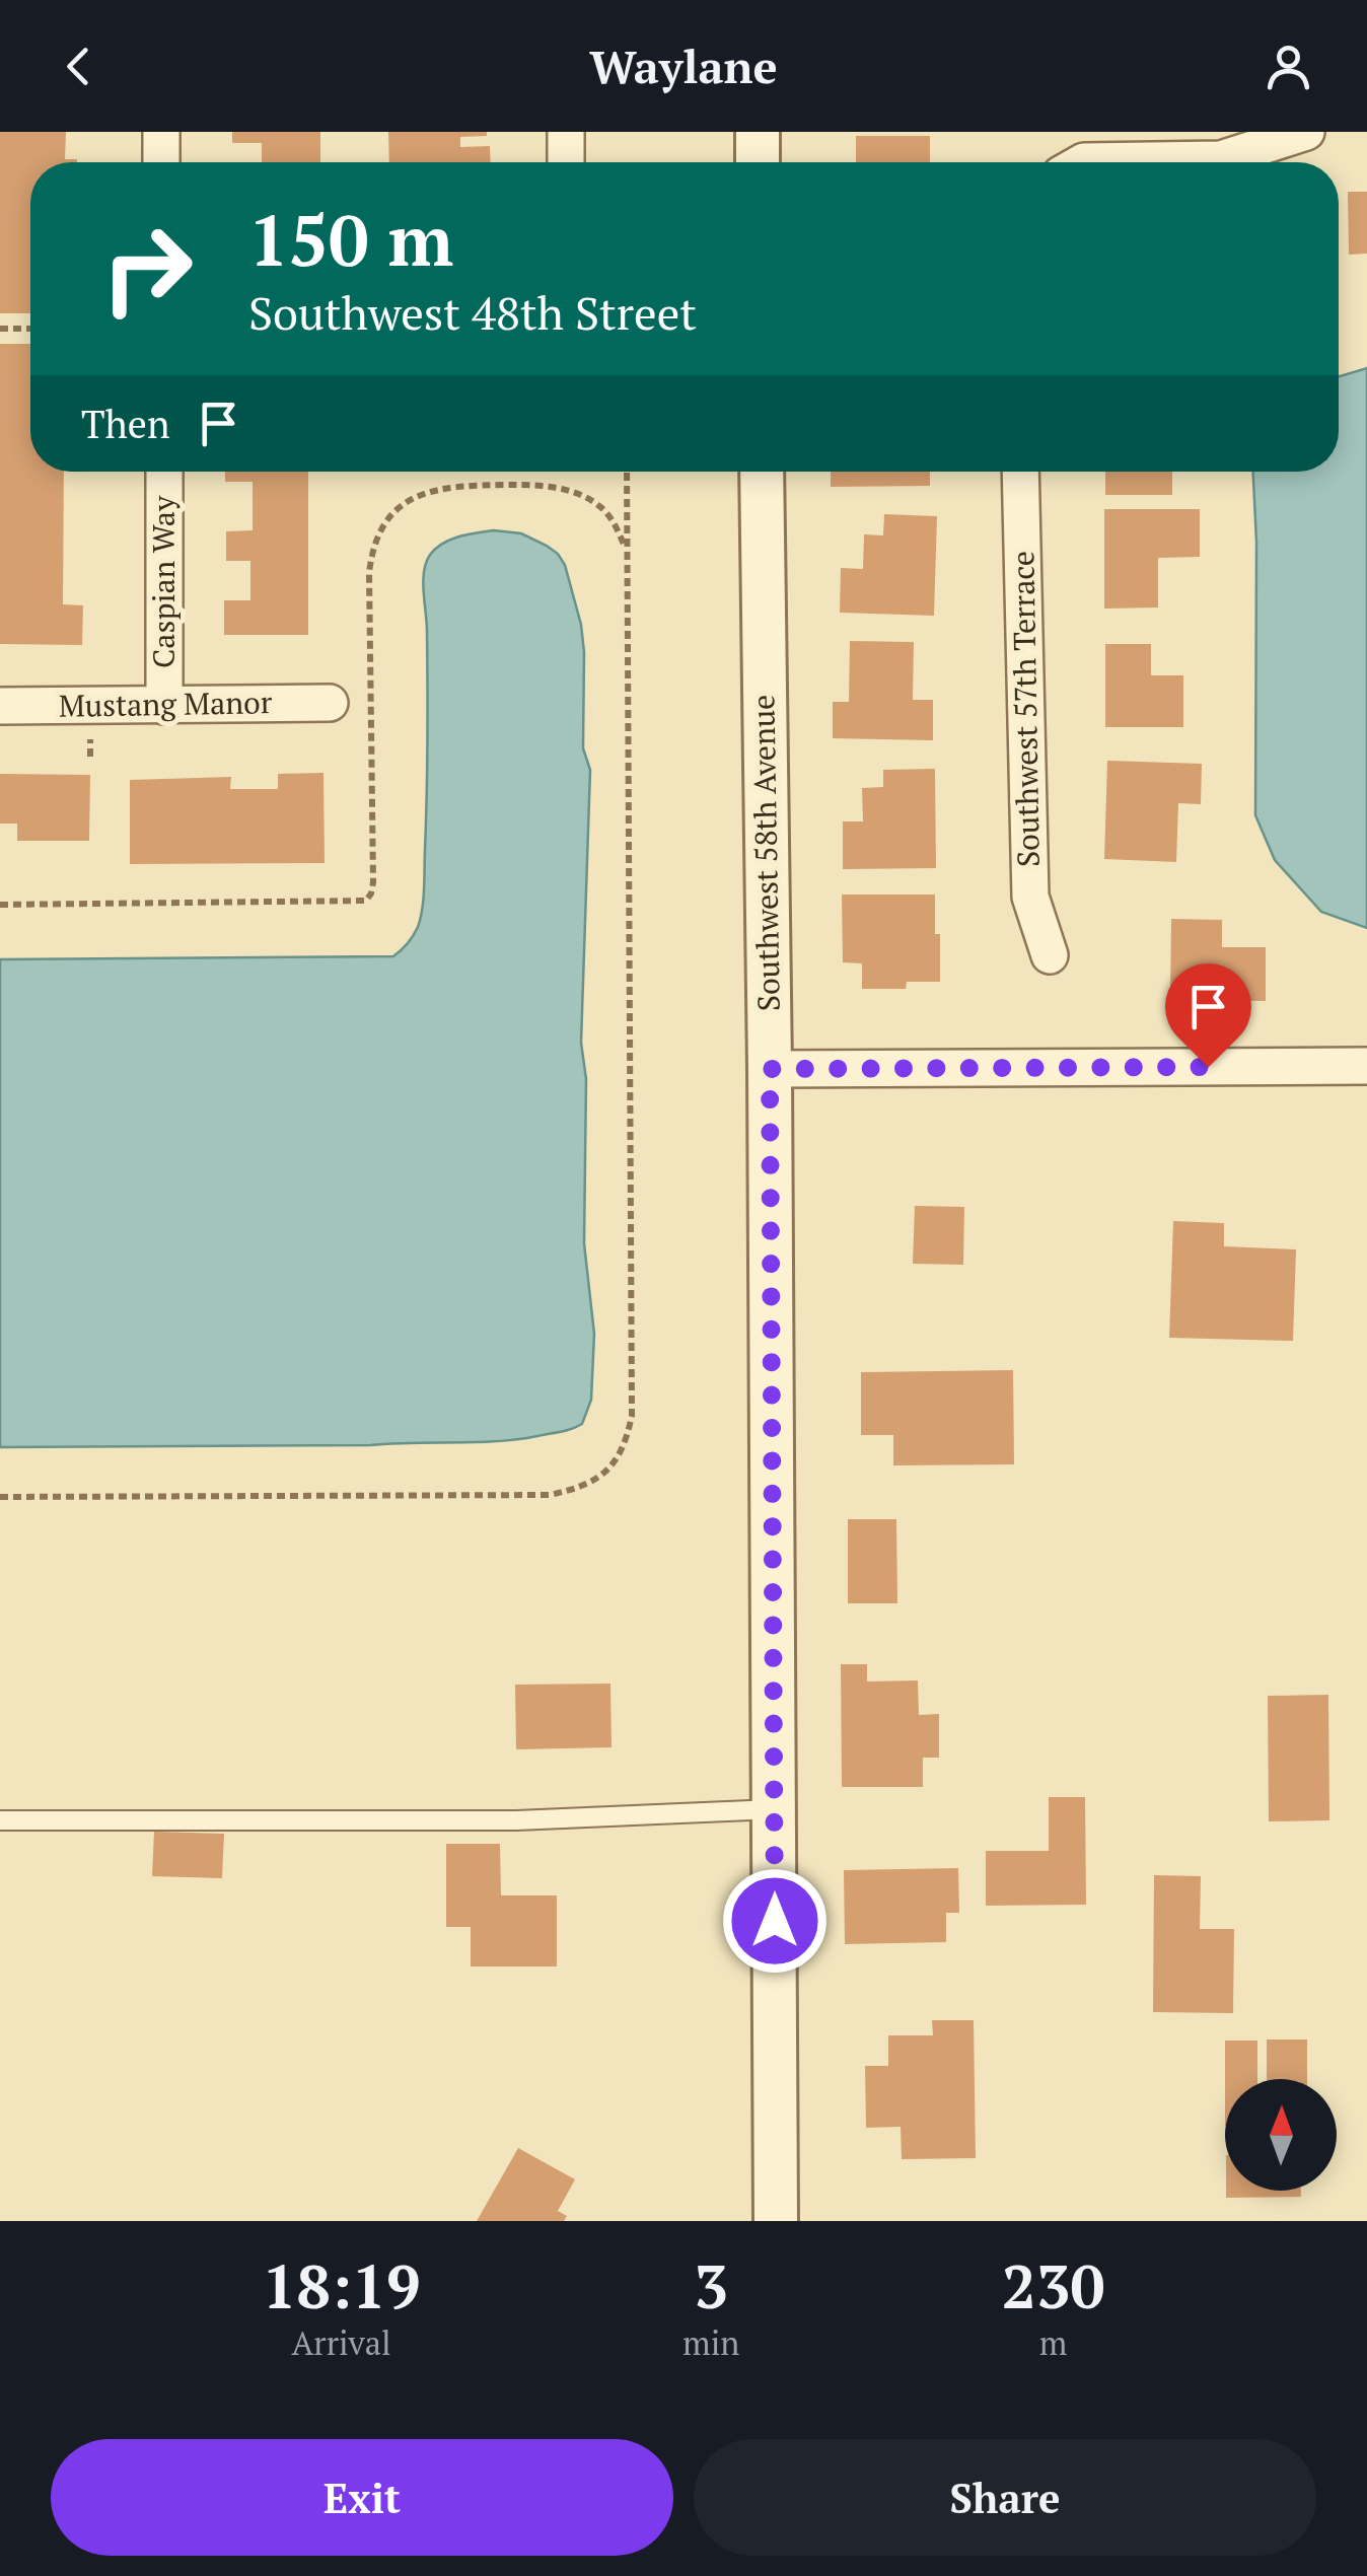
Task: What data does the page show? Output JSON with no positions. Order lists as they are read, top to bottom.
{
  "streets": {
    "street": [
      "Caspian Way",
      "Mustang Manor",
      "Southwest 57th Terrace",
      "Southwest 58th Avenue"
    ]
  },
  "crossings": [
    ["Caspian Way", "Mustang Manor"]
  ],
  "north": "top",
  "page": {
    "header": "Waylane",
    "turn": ["150 m", "Southwest 48th Street"],
    "then": "Then",
    "eta": [
      "18:19",
      "Arrival",
      "3",
      "min",
      "230",
      "m"
    ],
    "buttons": ["Exit", "Share"]
  }
}
